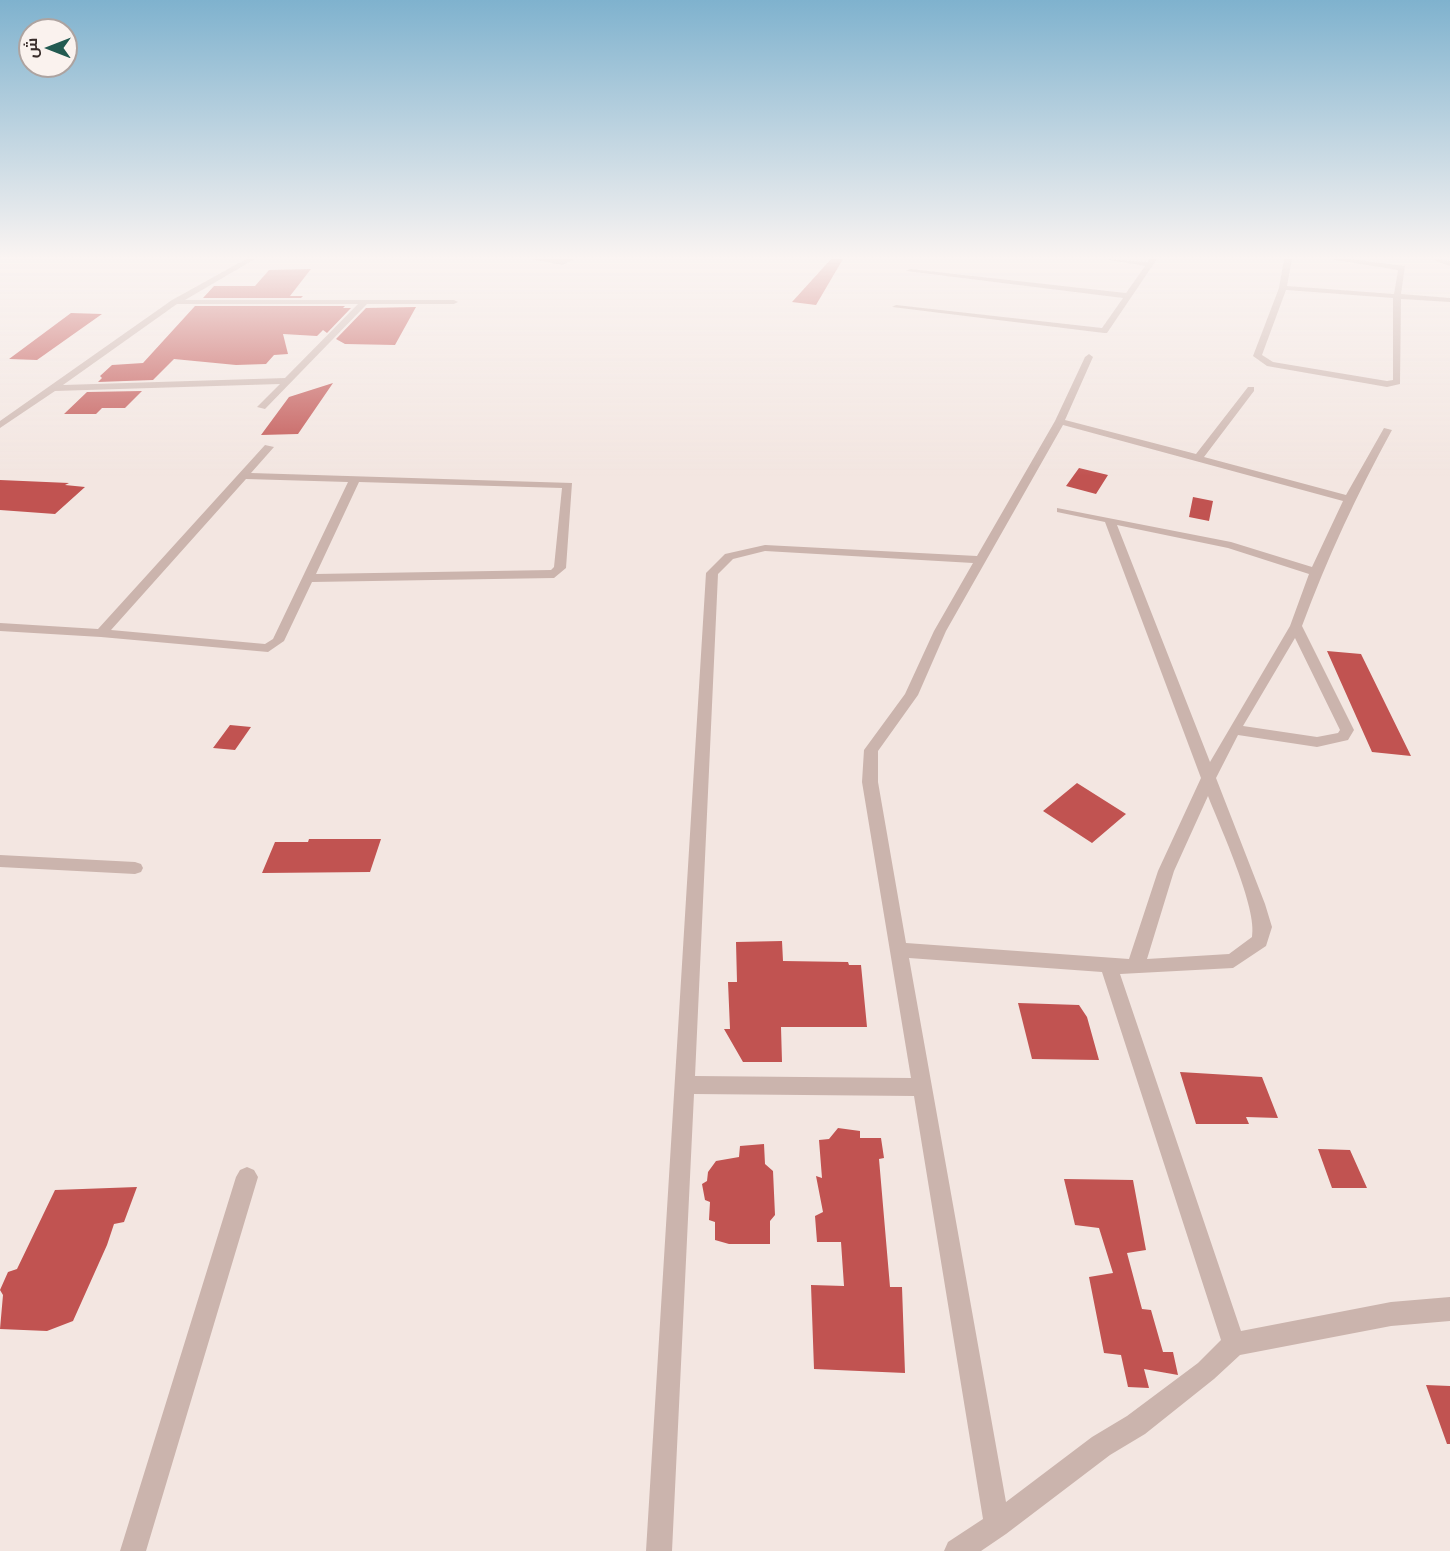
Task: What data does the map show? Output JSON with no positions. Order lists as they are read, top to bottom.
{
  "north": "left"
}
